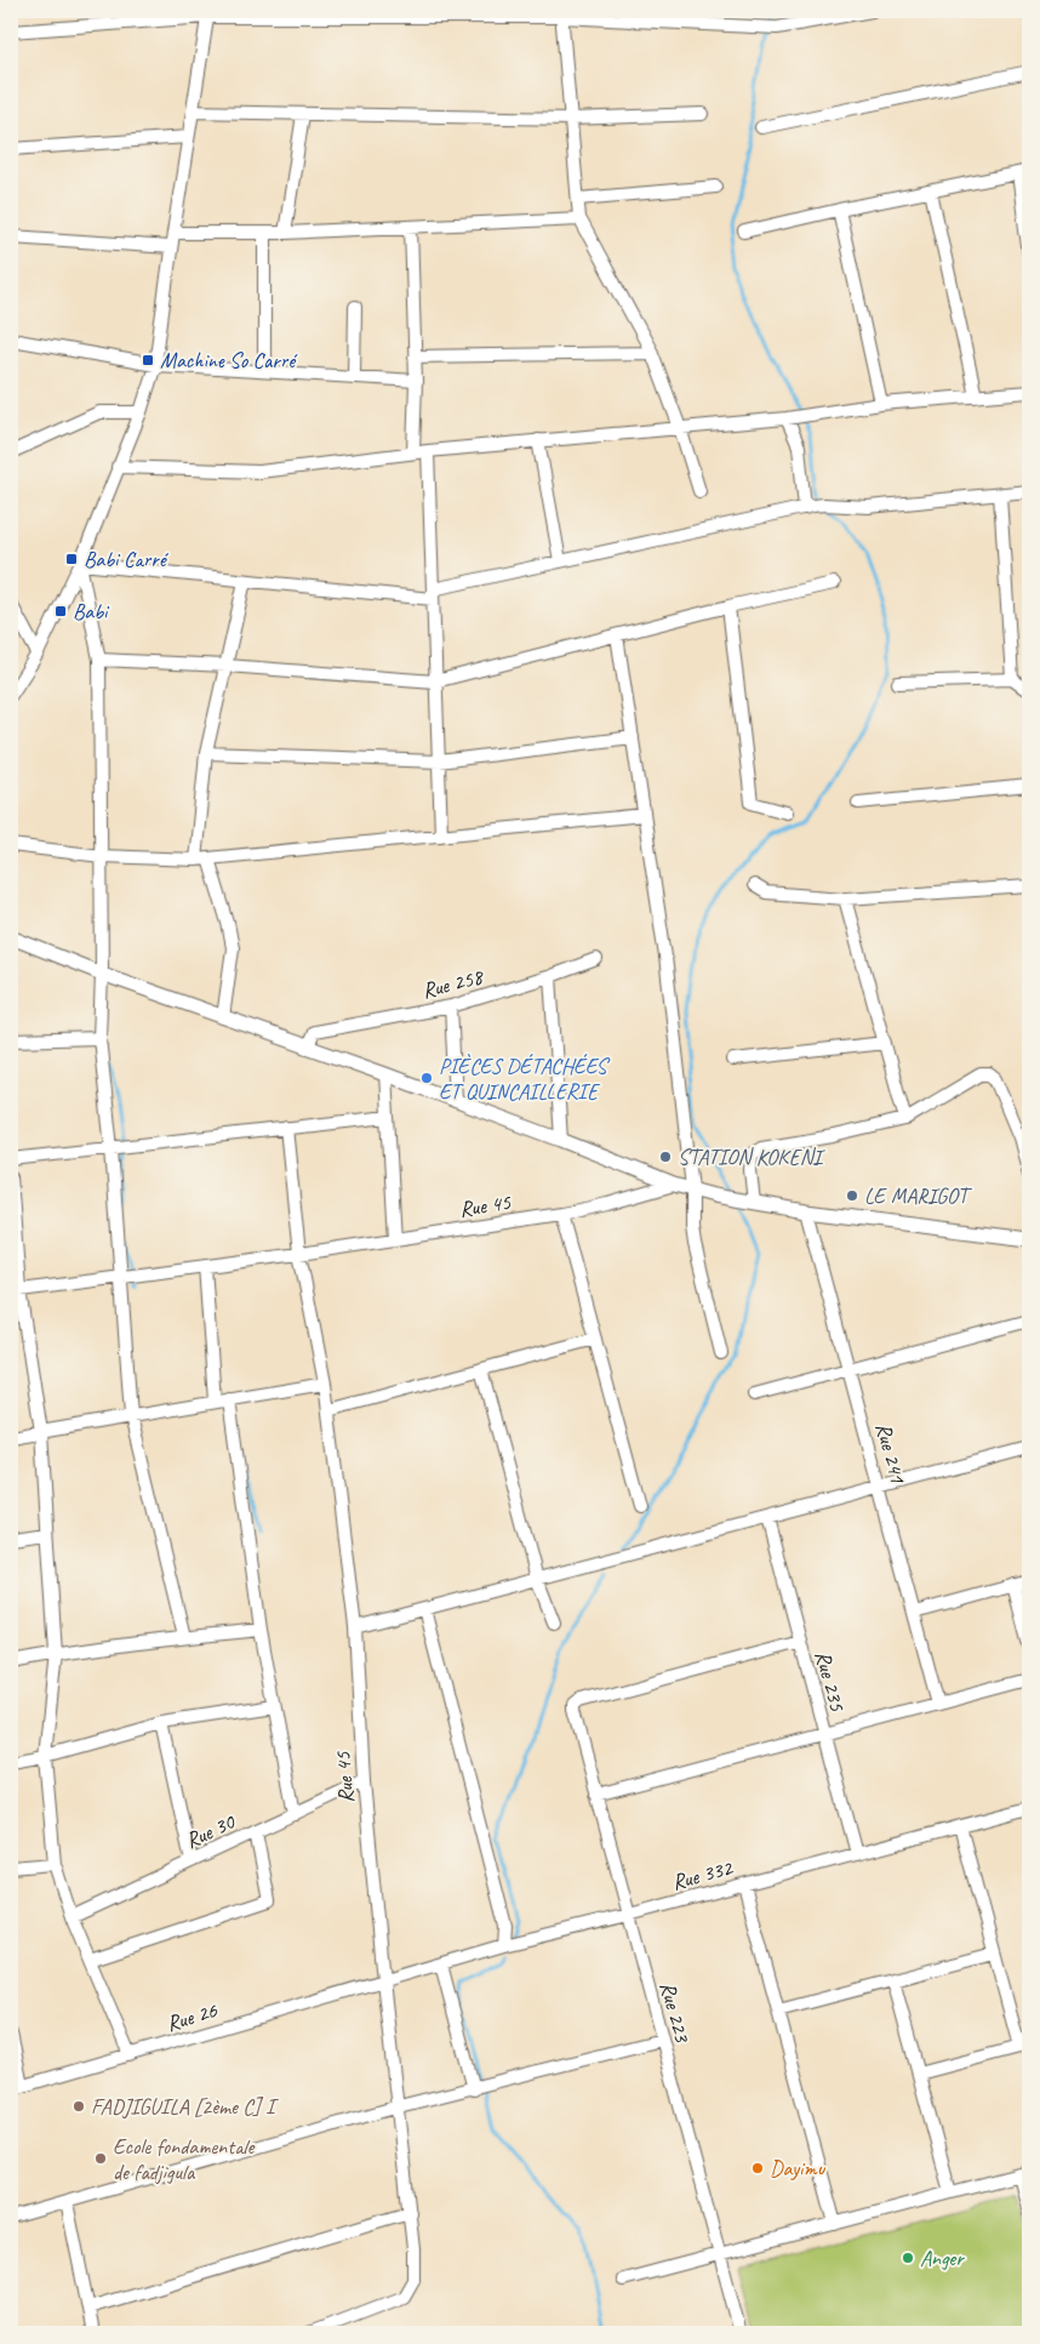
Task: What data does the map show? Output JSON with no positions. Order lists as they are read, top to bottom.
{
  "streets": {
    "street": [
      "Rue 258",
      "Rue 45",
      "Rue 241",
      "Rue 235",
      "Rue 30",
      "Rue 332",
      "Rue 223",
      "Rue 26"
    ]
  },
  "crossings": [
    ["Rue 45", "Rue 30"],
    ["Rue 45", "Rue 332"],
    ["Rue 45", "Rue 26"],
    ["Rue 235", "Rue 332"],
    ["Rue 235", "Rue 223"],
    ["Rue 332", "Rue 223"],
    ["Rue 332", "Rue 26"]
  ],
  "places": {
    "transit": ["Machine So Carré", "Babi Carré", "Babi"],
    "other": [
      "PIÈCES DÉTACHÉES ET QUINCAILLERIE",
      "STATION KOKENI",
      "LE MARIGOT",
      "FADJIGUILA [2ème C] I",
      "Ecole fondamentale de fadjigula",
      "Dayimu",
      "Anger"
    ]
  }
}
